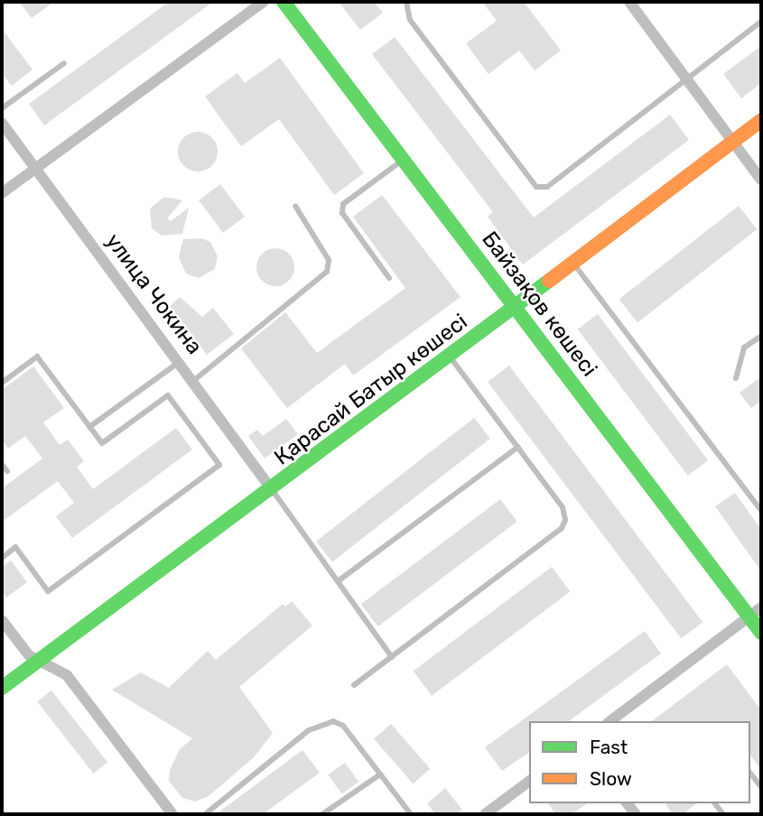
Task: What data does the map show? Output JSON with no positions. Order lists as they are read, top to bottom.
{
  "streets": {
    "street": ["улица Чокина", "Байзақов көшесі", "Қарасай Батыр көшесі"]
  },
  "crossings": [
    ["улица Чокина", "Қарасай Батыр көшесі"],
    ["Байзақов көшесі", "Қарасай Батыр көшесі"]
  ],
  "legend": ["Fast", "Slow"]
}
